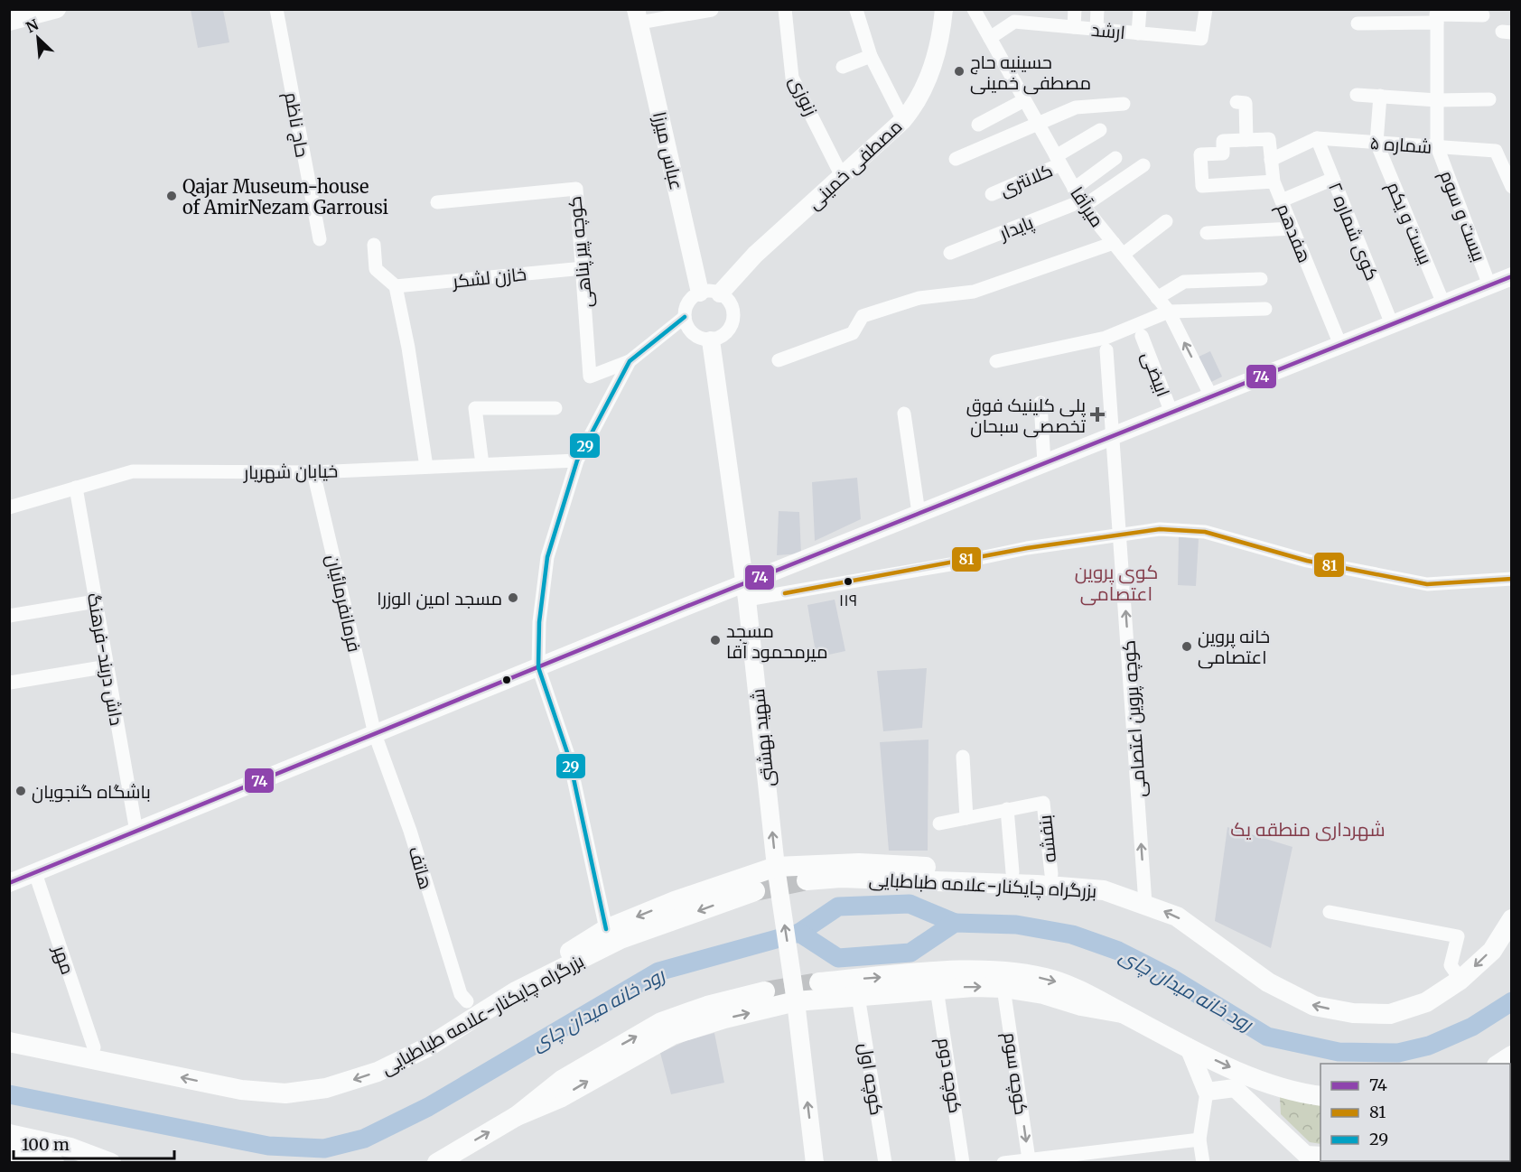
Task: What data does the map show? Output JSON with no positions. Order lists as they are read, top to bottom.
{
  "streets": {
    "highway": ["بزرگراه چایکنار-علامه طباطبایی"],
    "main road": ["عباس میرزا", "مصطفی خمینی", "شهید بهشتى"],
    "street": [
      "ارشد",
      "زنوزی",
      "حاج ناظم",
      "شماره ۵",
      "کلانتری",
      "میرآقا",
      "بیست و سوم",
      "بیست و یکم",
      "پایدار",
      "کوی شماره ۲",
      "هفدهم",
      "کوچه پیر پناهی",
      "خازن لشکر",
      "ابیضی",
      "خیابان شهریار",
      "فرمانفرمائیان",
      "داش دربند-فرهنگ",
      "کوچه پروین اعتصامی",
      "بنفشه",
      "هاتف",
      "مهر",
      "کوچه سوم",
      "کوچه دوم",
      "کوچه اول"
    ]
  },
  "crossings": [
    ["ارشد", "میرآقا"],
    ["زنوزی", "مصطفی خمینی"],
    ["شماره ۵", "بیست و سوم"],
    ["شماره ۵", "بیست و یکم"],
    ["شماره ۵", "کوی شماره ۲"],
    ["شماره ۵", "هفدهم"],
    ["عباس میرزا", "مصطفی خمینی"],
    ["کلانتری", "میرآقا"],
    ["میرآقا", "پایدار"],
    ["کوچه پیر پناهی", "خازن لشکر"],
    ["خیابان شهریار", "فرمانفرمائیان"],
    ["خیابان شهریار", "داش دربند-فرهنگ"],
    ["فرمانفرمائیان", "هاتف"],
    ["کوچه پروین اعتصامی", "بزرگراه چایکنار-علامه طباطبایی"]
  ],
  "one_way": ["کوچه پروین اعتصامی", "شهید بهشتى", "کوچه سوم"],
  "districts": ["کوی پروین اعتصامی", "شهرداری منطقه یک"],
  "water": ["رود خانه میدان چای"],
  "places": {
    "other": [
      "حسینیه حاج مصطفی خمینی",
      "Qajar Museum-house of AmirNezam Garrousi",
      "۱۱۹",
      "مسجد امین الوزرا",
      "مسجد میرمحمود آقا",
      "خانه پروین اعتصامی",
      "باشگاه گنجویان"
    ],
    "health": ["پلی کلینیک فوق تخصصی سبحان"]
  },
  "lines": ["transit line 74", "transit line 29", "transit line 81"],
  "legend": ["74", "81", "29"],
  "scale_bar": "100 m",
  "north": "top left"
}
